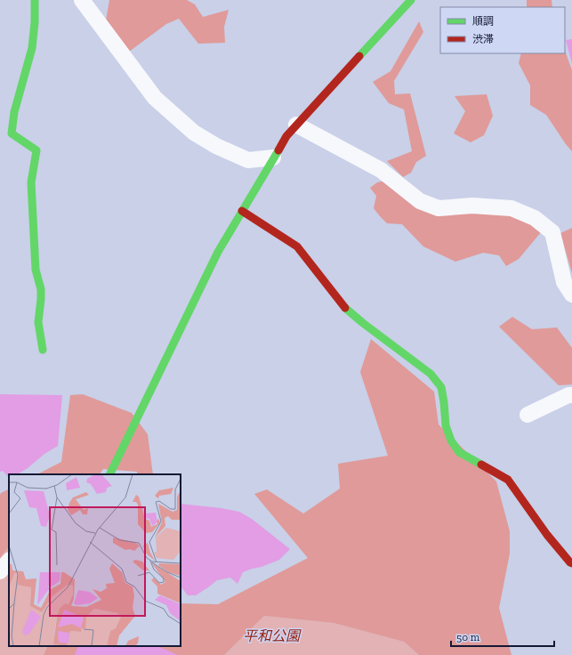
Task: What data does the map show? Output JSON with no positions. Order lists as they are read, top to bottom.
{
  "parks": ["平和公園"],
  "legend": ["順調", "渋滞"],
  "scale_bar": "50 m"
}
